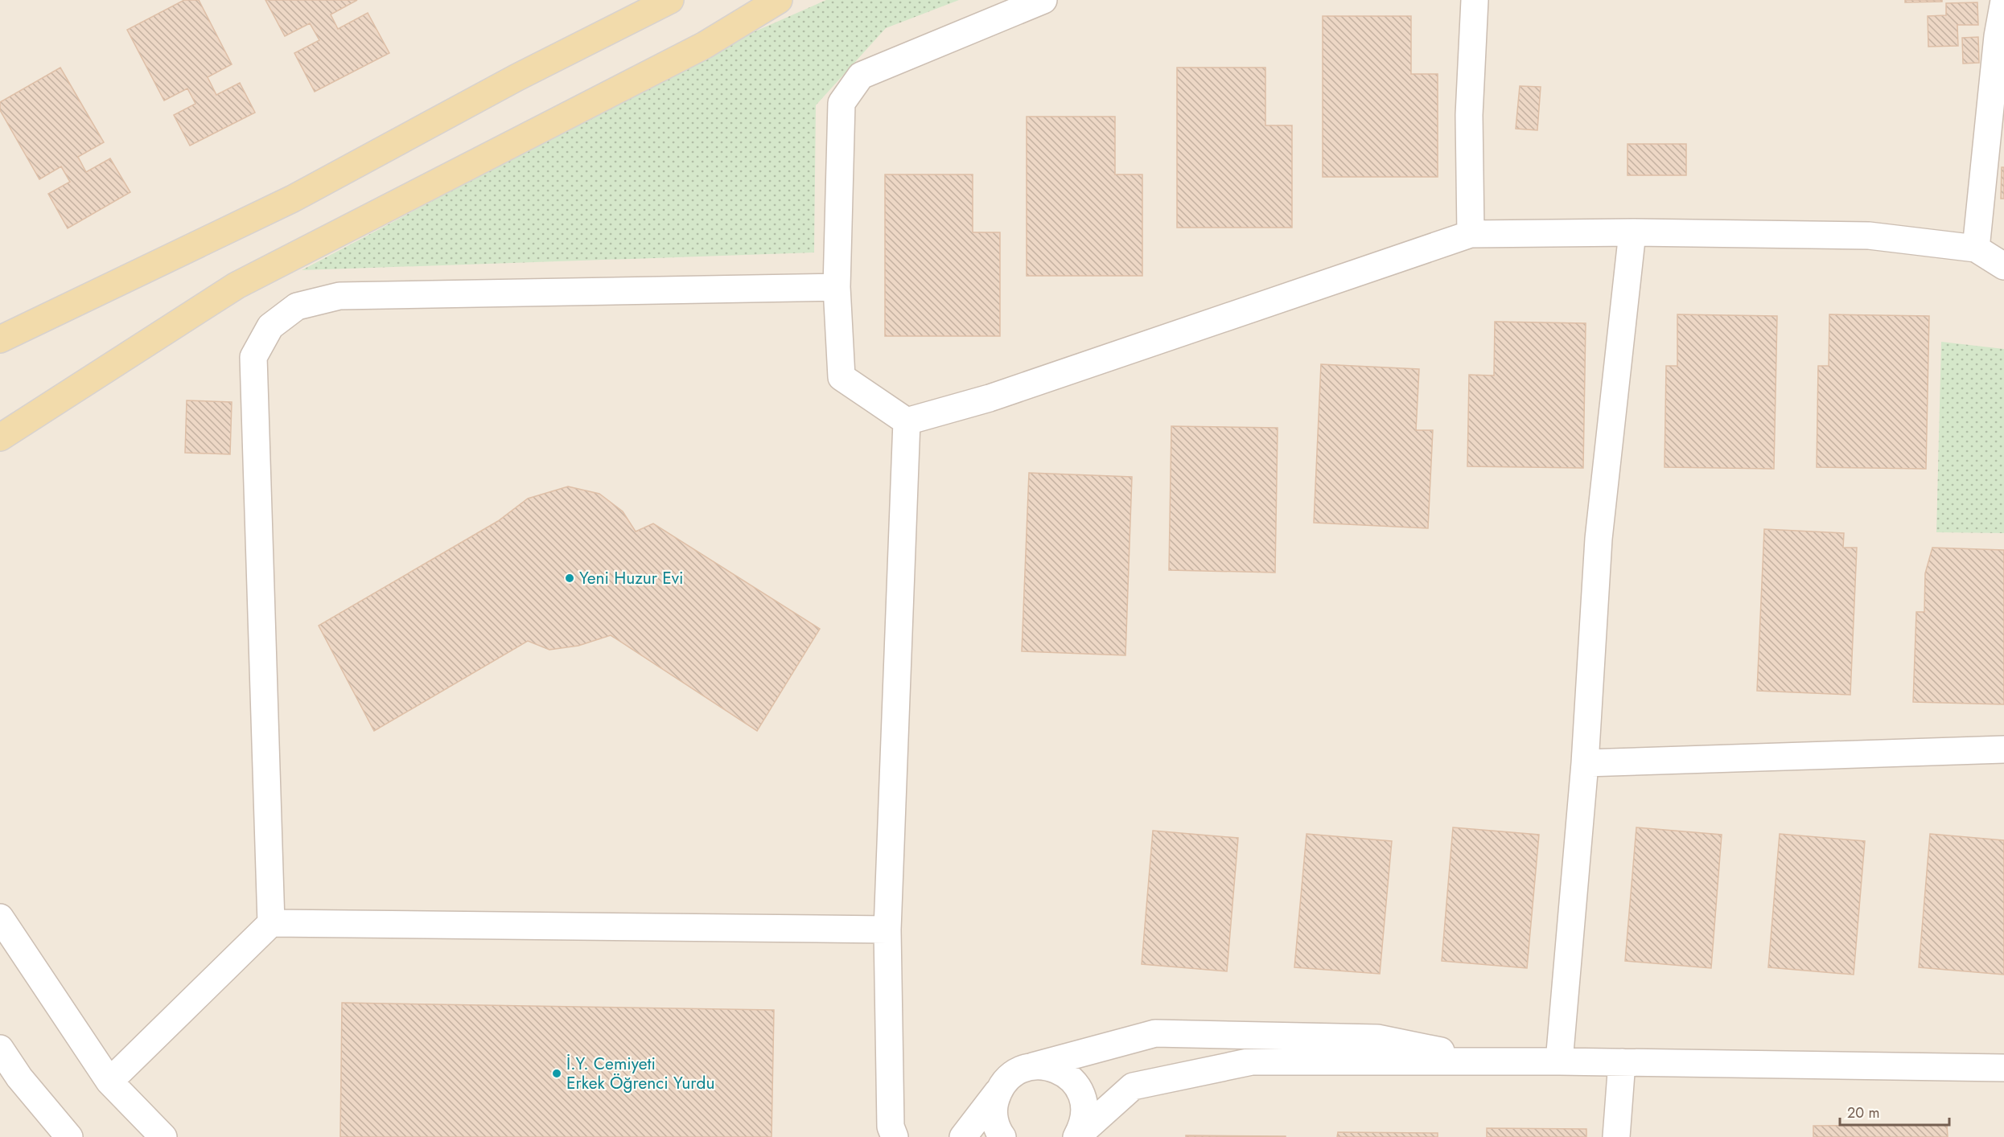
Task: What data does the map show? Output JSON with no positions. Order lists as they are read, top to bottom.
{
  "places": ["Yeni Huzur Evi", "İ.Y. Cemiyeti Erkek Öğrenci Yurdu"],
  "scale_bar": "20 m"
}
